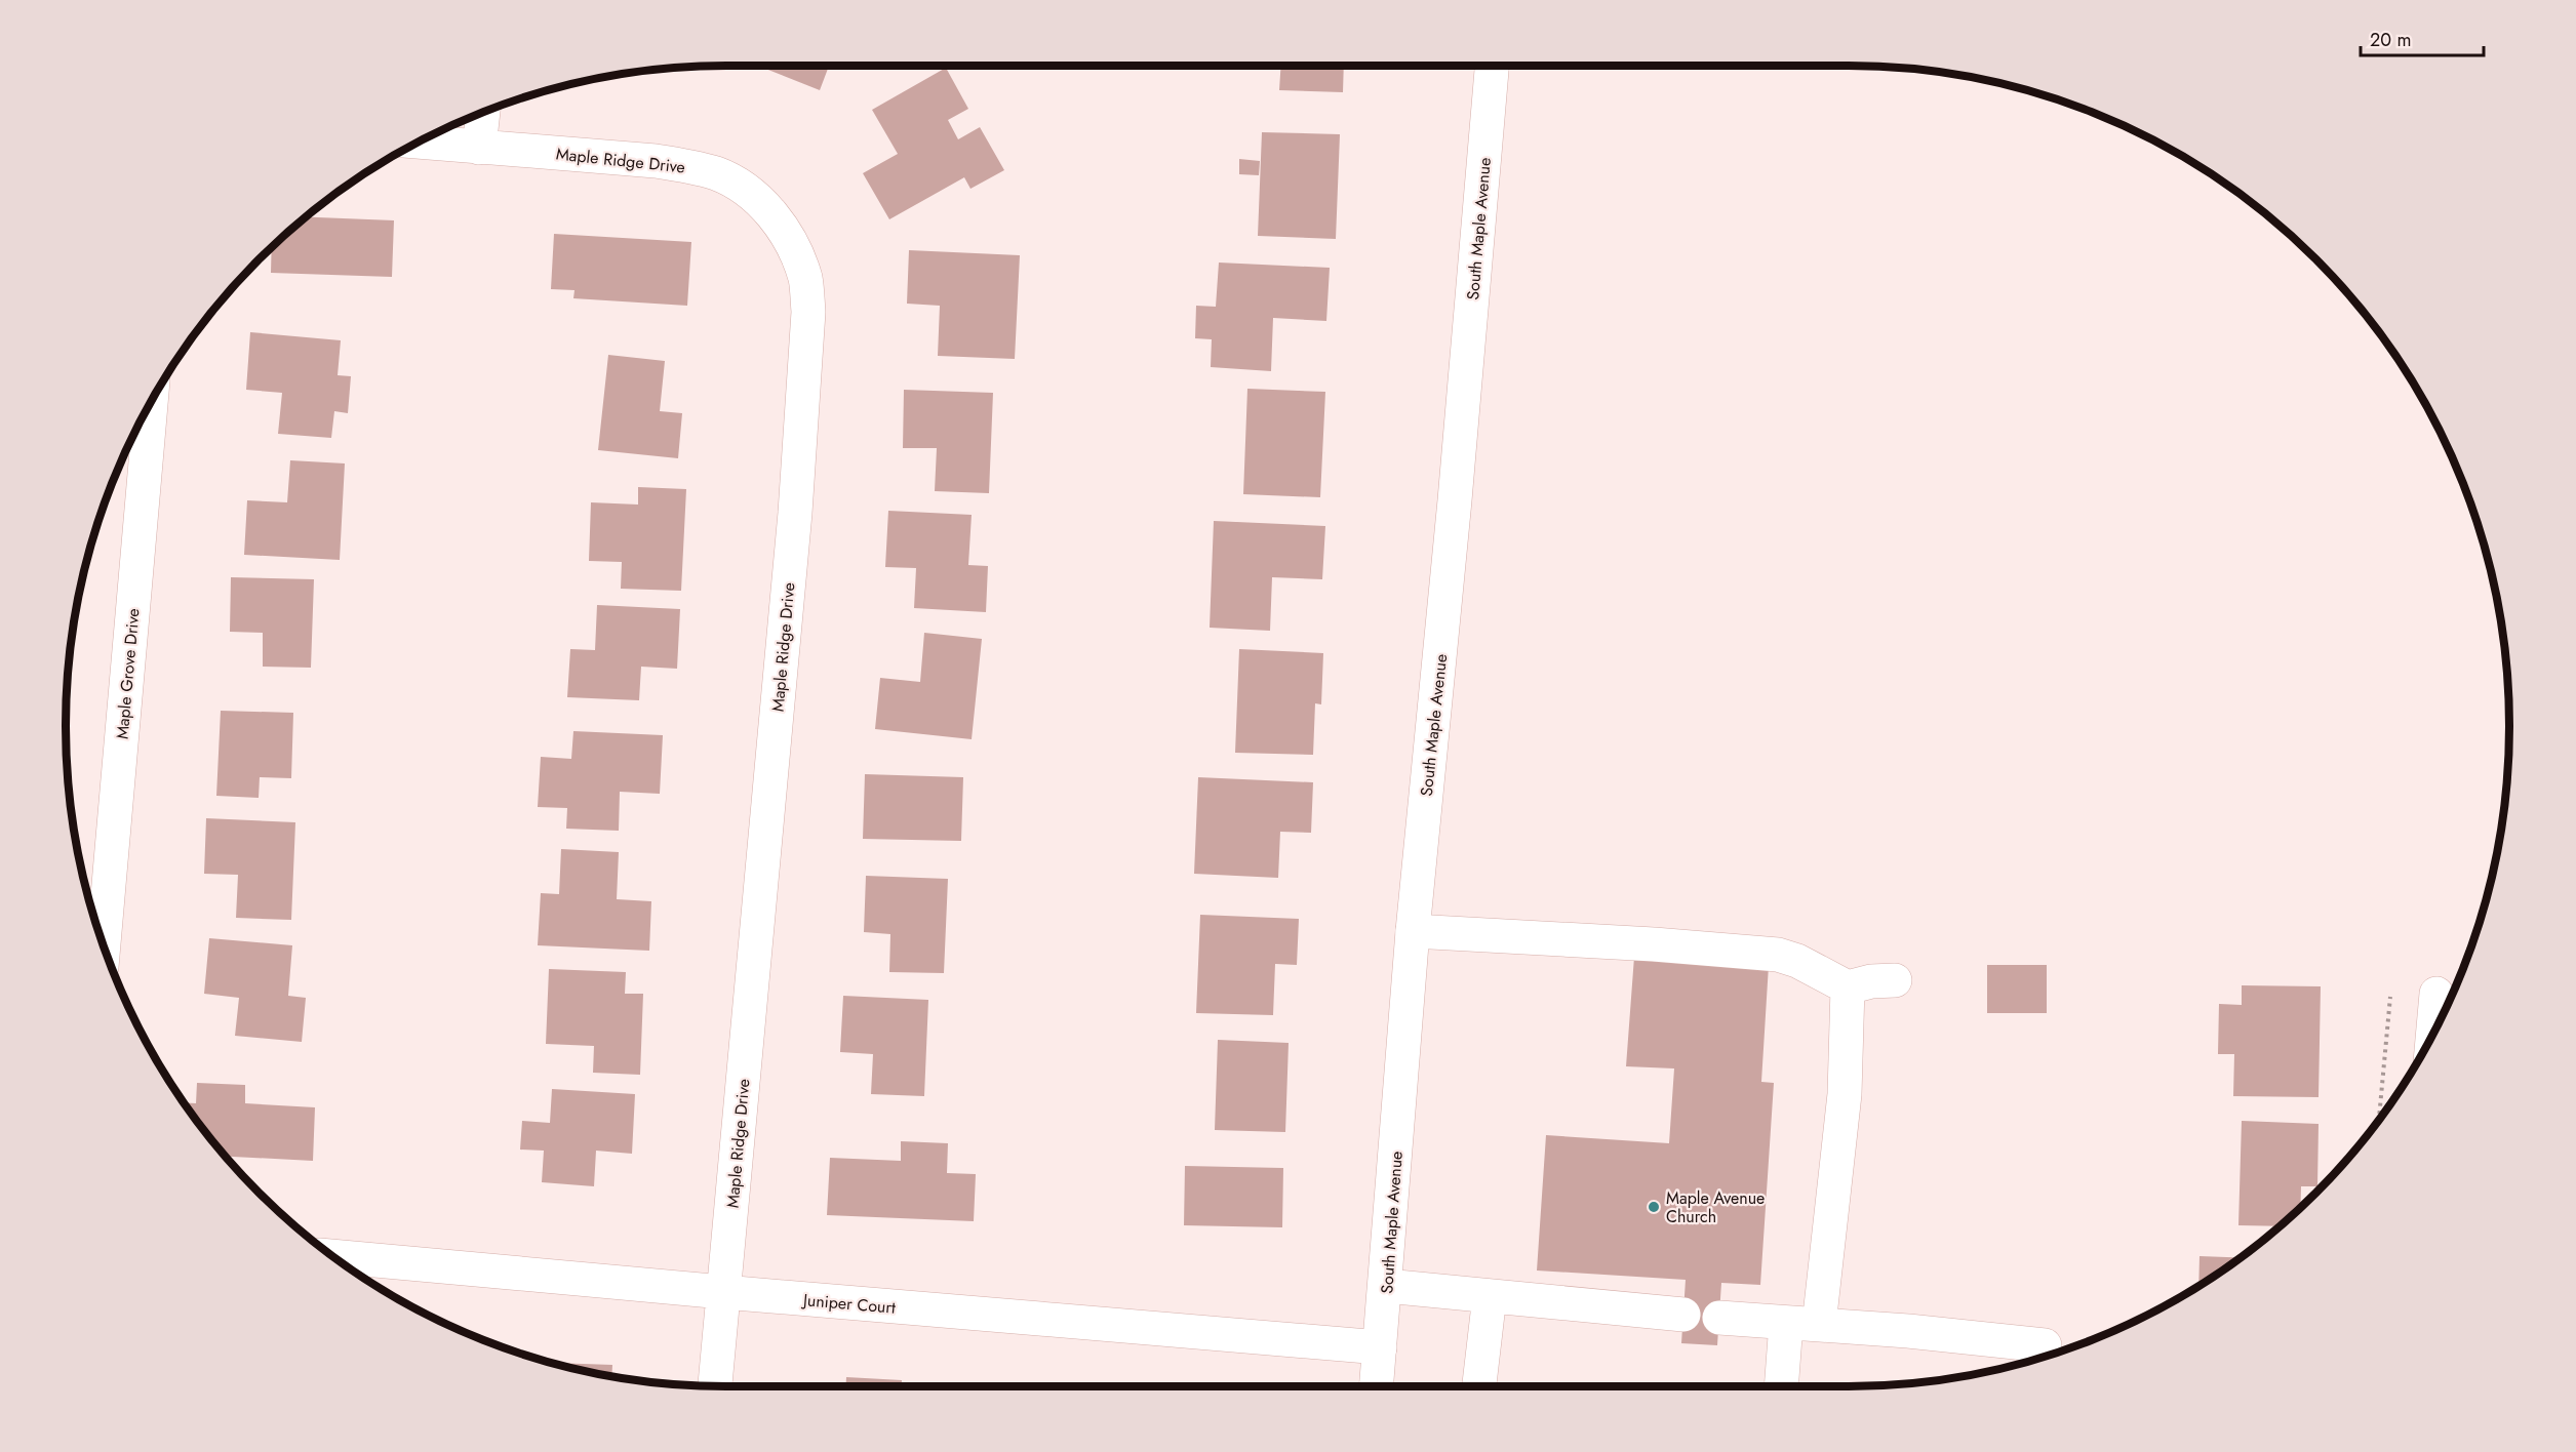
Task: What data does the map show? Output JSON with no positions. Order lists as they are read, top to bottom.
{
  "streets": {
    "street": [
      "Maple Ridge Drive",
      "South Maple Avenue",
      "Maple Grove Drive",
      "Juniper Court"
    ]
  },
  "crossings": [
    ["Maple Ridge Drive", "Juniper Court"],
    ["South Maple Avenue", "Juniper Court"]
  ],
  "places": ["Maple Avenue Church"],
  "scale_bar": "20 m"
}
